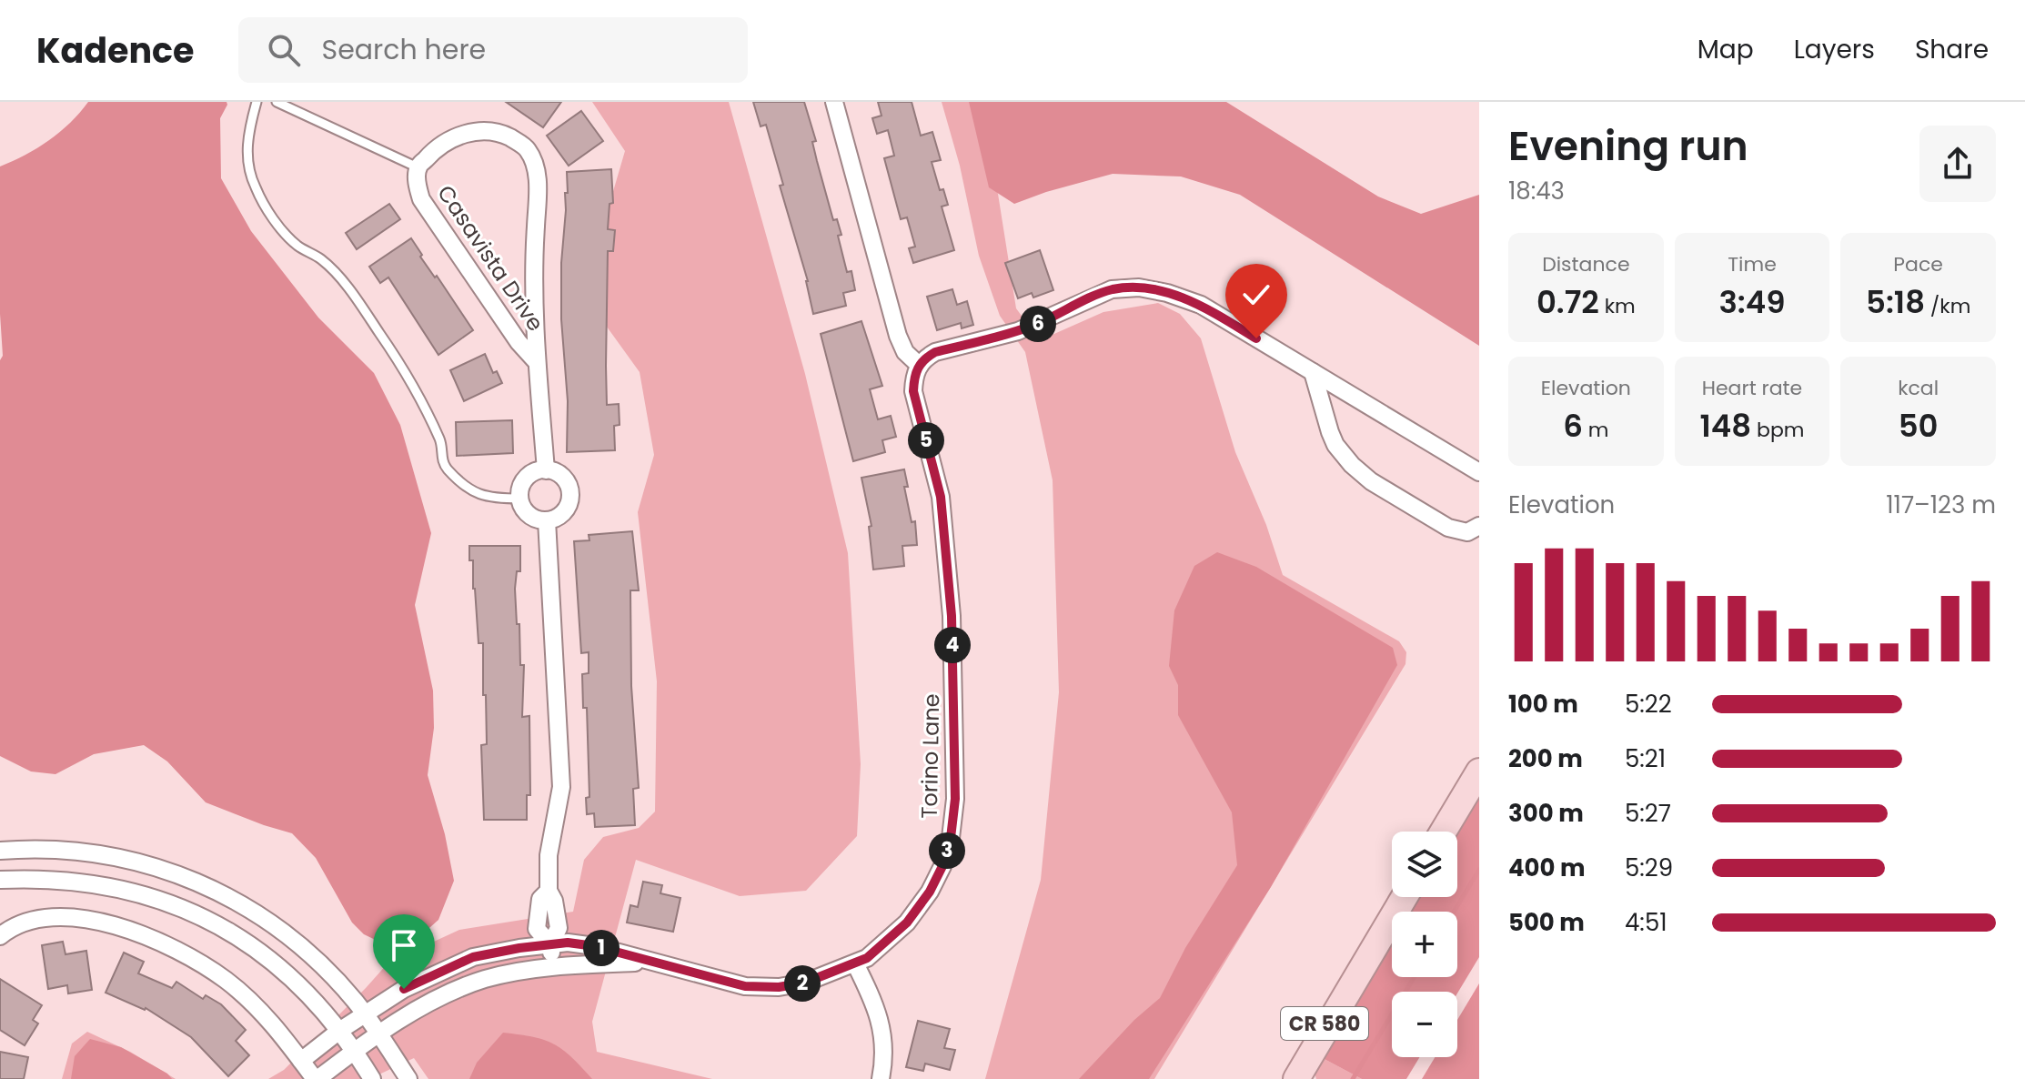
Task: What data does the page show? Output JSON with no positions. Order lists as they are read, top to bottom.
{
  "streets": {
    "main road": ["CR 580"],
    "street": ["Casavista Drive", "Torino Lane"]
  },
  "page": {
    "header": "Kadence",
    "search": "Search here",
    "nav": ["Map", "Layers", "Share"],
    "heading": ["Evening run", "18:43"],
    "stats": [
      ["Distance", "0.72 km"],
      ["Time", "3:49"],
      ["Pace", "5:18 /km"],
      ["Elevation", "6 m"],
      ["Heart rate", "148 bpm"],
      ["kcal", "50"]
    ],
    "pins": [
      "6",
      "5",
      "4",
      "3",
      "1",
      "2"
    ],
    "chart": ["Elevation", "117–123 m"],
    "list": [
      {
        "name": "100 m",
        "note": "5:22"
      },
      {
        "name": "200 m",
        "note": "5:21"
      },
      {
        "name": "300 m",
        "note": "5:27"
      },
      {
        "name": "400 m",
        "note": "5:29"
      },
      {
        "name": "500 m",
        "note": "4:51"
      }
    ],
    "map_buttons": ["+", "−"]
  }
}
